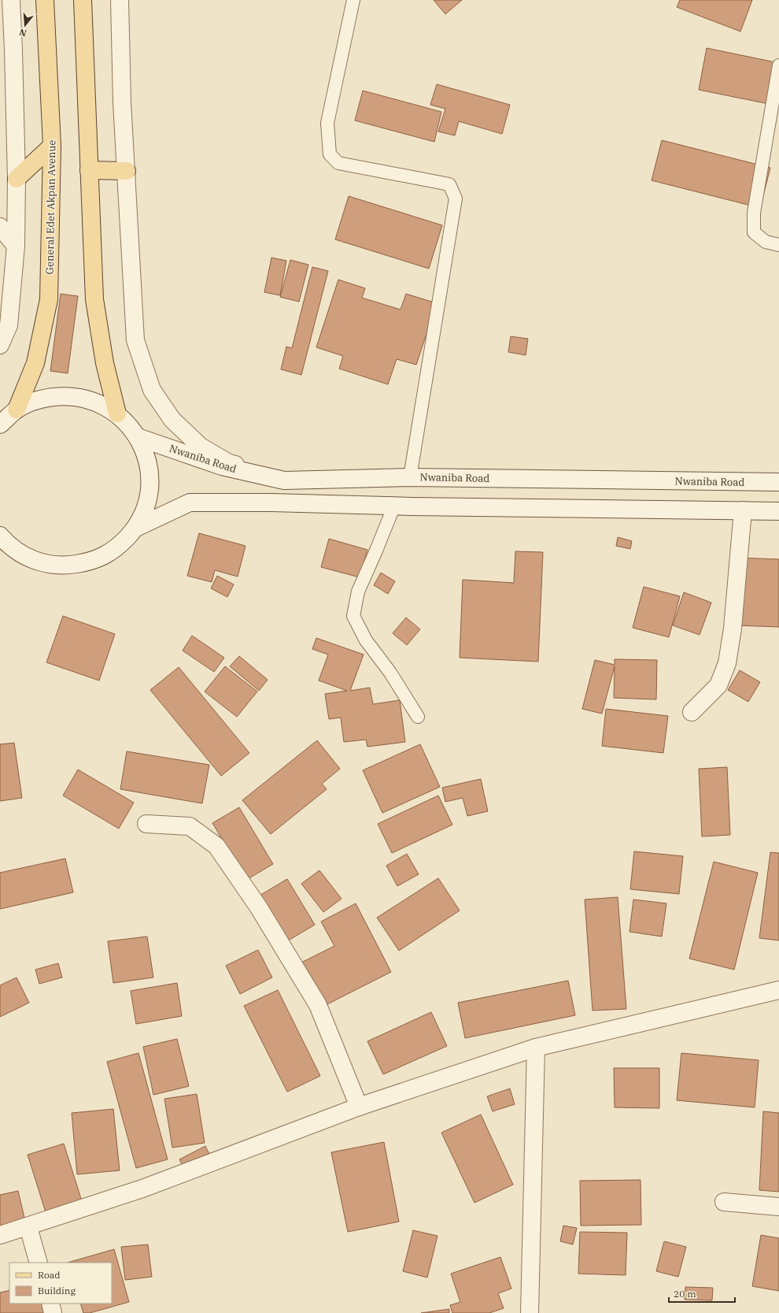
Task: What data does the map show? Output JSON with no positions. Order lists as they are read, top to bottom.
{
  "streets": {
    "main road": ["General Edet Akpan Avenue"],
    "street": ["Nwaniba Road"]
  },
  "legend": ["Road", "Building"],
  "scale_bar": "20 m",
  "north": "bottom"
}
